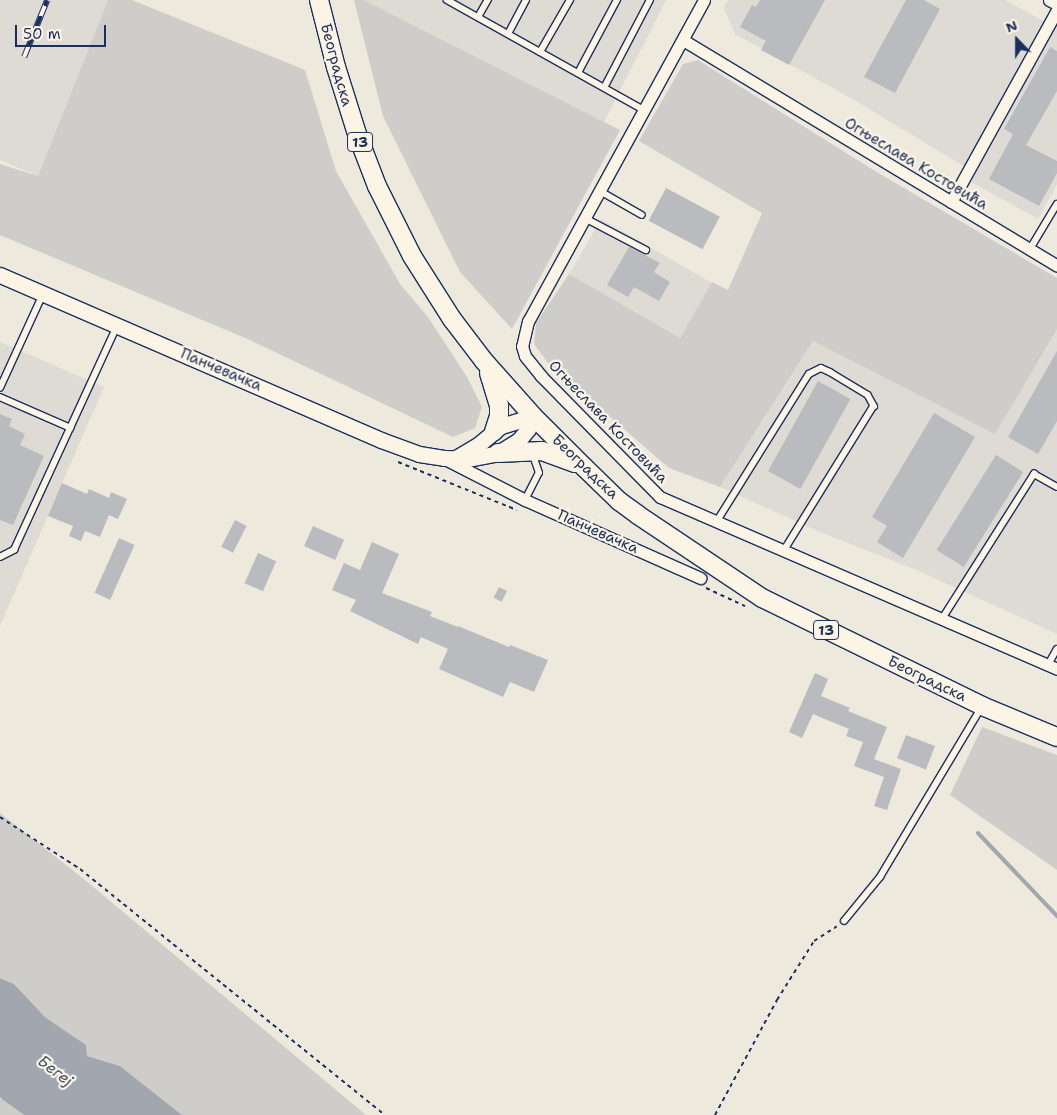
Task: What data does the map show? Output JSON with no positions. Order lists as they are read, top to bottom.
{
  "streets": {
    "main road": ["Београдска", "13"],
    "street": ["Огњеслава Костовића", "Панчевачка"]
  },
  "water": ["Бегеј"],
  "scale_bar": "50 m",
  "north": "top"
}
